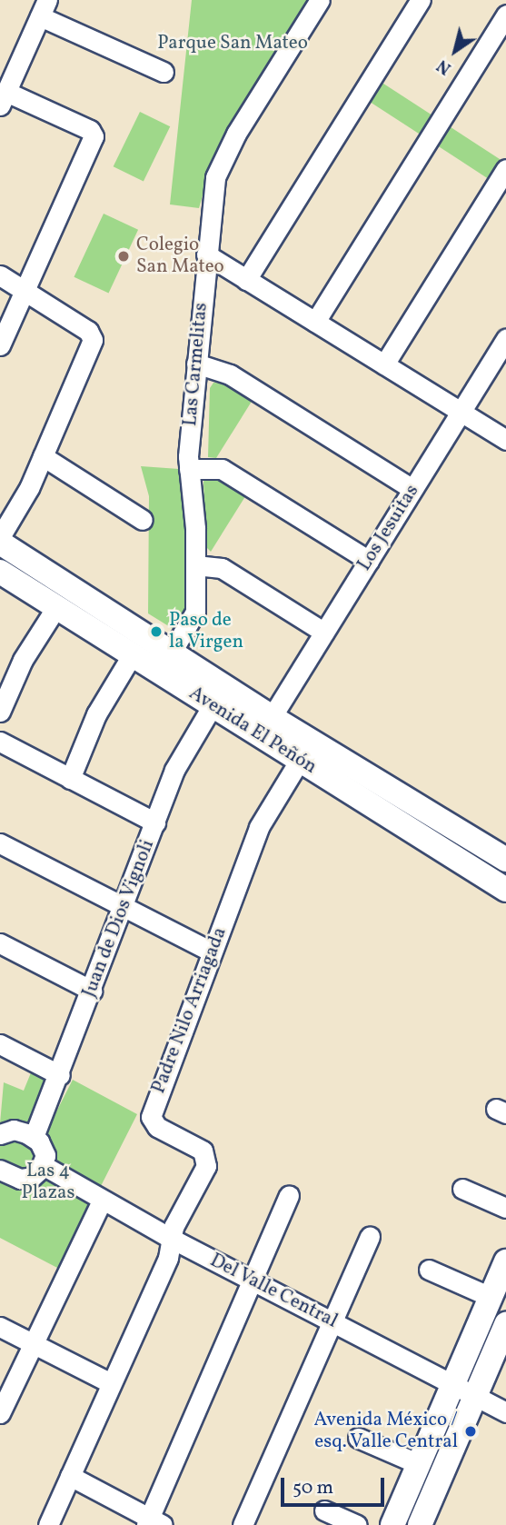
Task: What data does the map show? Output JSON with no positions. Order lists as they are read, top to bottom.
{
  "streets": {
    "main road": ["Avenida El Peñón"],
    "street": [
      "Las Carmelitas",
      "Los Jesuitas",
      "Juan de Dios Vignoli",
      "Padre Nilo Arriagada",
      "Del Valle Central"
    ]
  },
  "crossings": [
    ["Las Carmelitas", "Avenida El Peñón"],
    ["Los Jesuitas", "Avenida El Peñón"],
    ["Avenida El Peñón", "Juan de Dios Vignoli"],
    ["Avenida El Peñón", "Padre Nilo Arriagada"],
    ["Padre Nilo Arriagada", "Del Valle Central"]
  ],
  "parks": ["Parque San Mateo", "Las 4 Plazas"],
  "places": ["Colegio San Mateo", "Paso de la Virgen", "Avenida México / esq. Valle Central"],
  "scale_bar": "50 m",
  "north": "bottom left"
}
